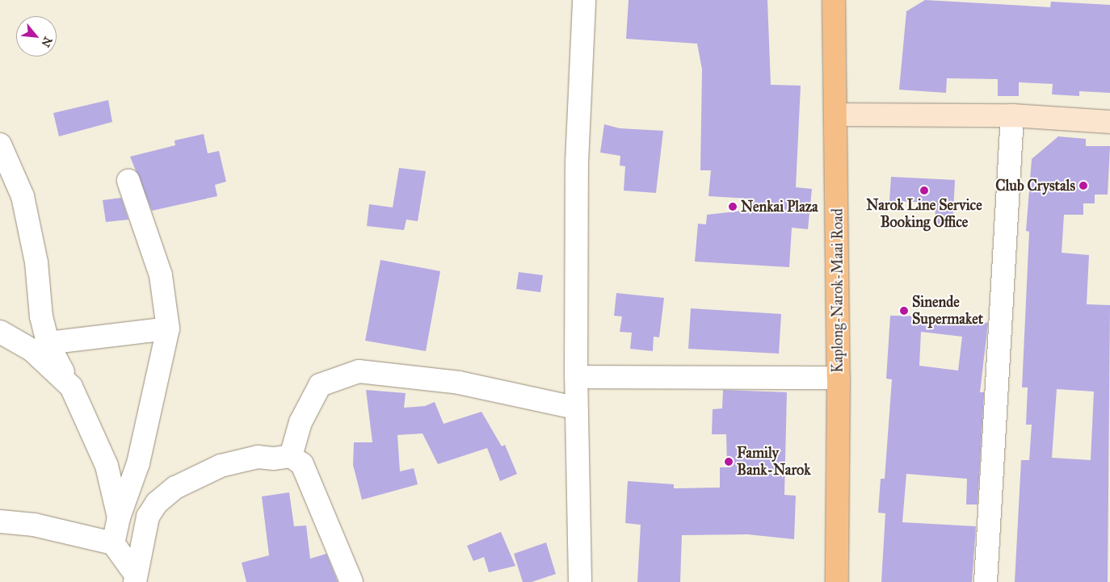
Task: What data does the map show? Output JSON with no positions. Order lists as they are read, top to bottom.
{
  "streets": {
    "highway": ["Kaplong-Narok-Maai Road"]
  },
  "places": [
    "Club Crystals",
    "Narok Line Service Booking Office",
    "Nenkai Plaza",
    "Sinende Supermaket",
    "Family Bank-Narok"
  ],
  "north": "bottom right"
}
